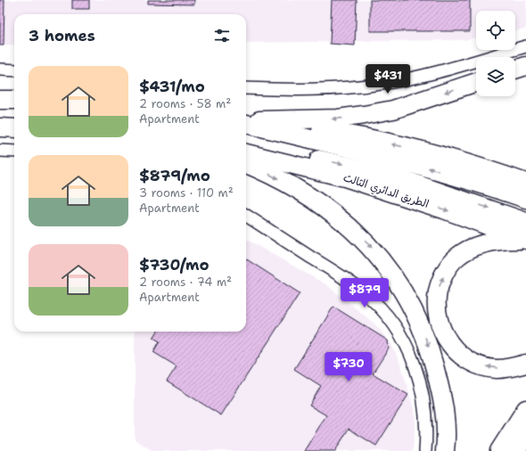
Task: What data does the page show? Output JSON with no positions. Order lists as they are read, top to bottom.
{
  "streets": {
    "highway": ["الطريق الدائري الثالث"]
  },
  "page": {
    "heading": "3 homes",
    "list": [
      {
        "name": "$431/mo",
        "note": "2 rooms · 58 m² · Apartment"
      },
      {
        "name": "$879/mo",
        "note": "3 rooms · 110 m² · Apartment"
      },
      {
        "name": "$730/mo",
        "note": "2 rooms · 74 m² · Apartment"
      }
    ],
    "price": ["$431", "$879", "$730"]
  }
}
